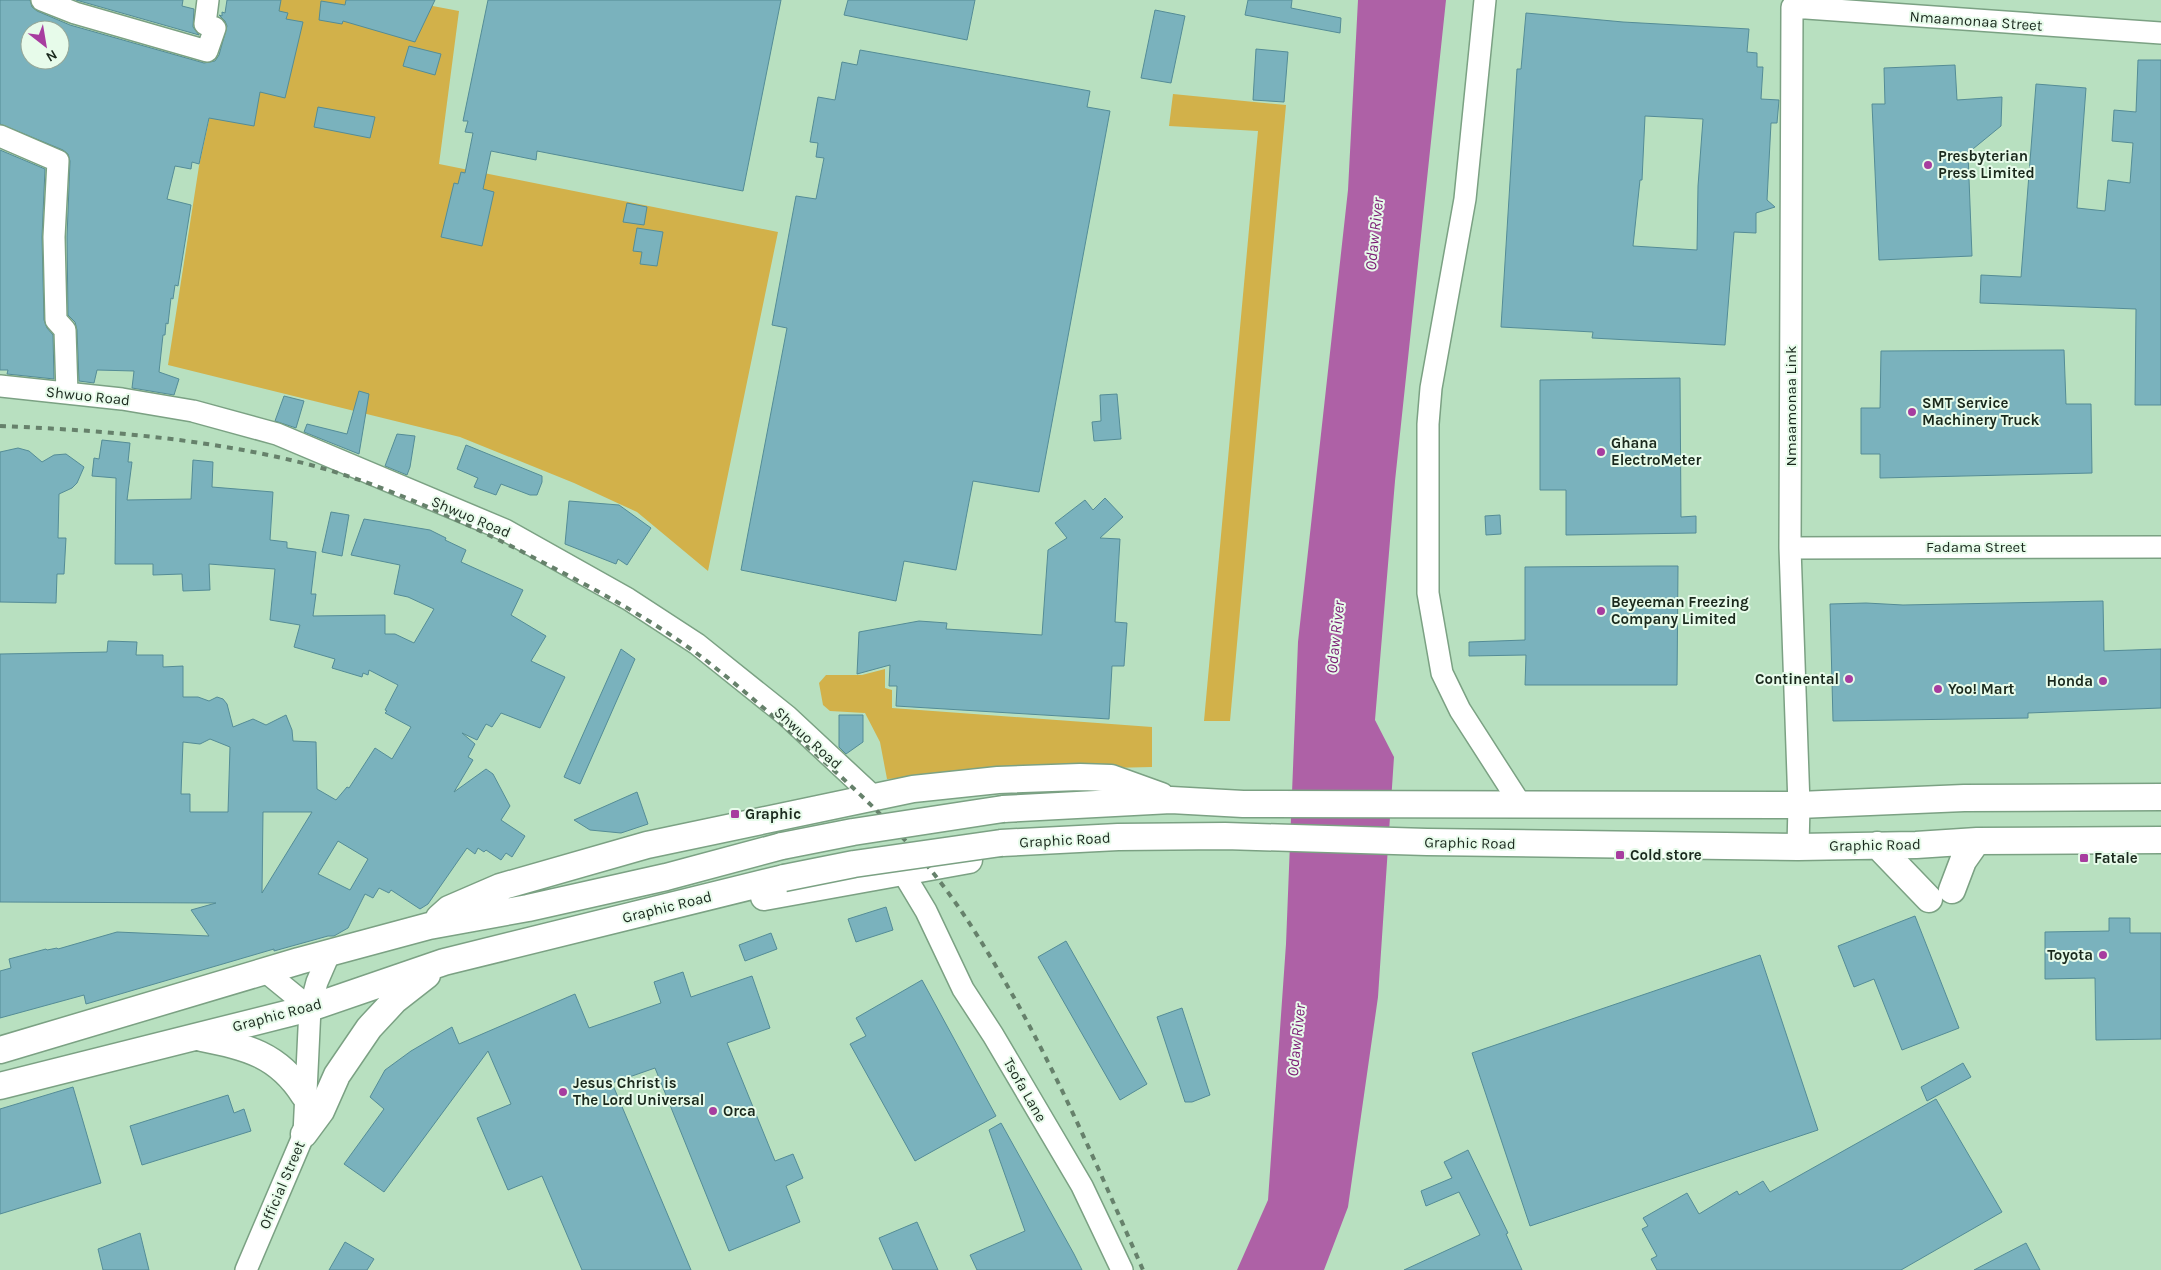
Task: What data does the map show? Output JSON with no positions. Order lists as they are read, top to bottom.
{
  "streets": {
    "main road": ["Graphic Road"],
    "street": [
      "Nmaamonaa Street",
      "Shwuo Road",
      "Nmaamonaa Link",
      "Fadama Street",
      "Tsofa Lane",
      "Official Street"
    ]
  },
  "crossings": [
    ["Nmaamonaa Street", "Nmaamonaa Link"],
    ["Nmaamonaa Link", "Fadama Street"],
    ["Nmaamonaa Link", "Graphic Road"],
    ["Graphic Road", "Official Street"]
  ],
  "water": ["Odaw River"],
  "places": {
    "other": [
      "Presbyterian Press Limited",
      "SMT Service Machinery Truck",
      "Ghana ElectroMeter",
      "Beyeeman Freezing Company Limited",
      "Continental",
      "Honda",
      "Yoo! Mart",
      "Toyota",
      "Jesus Christ is The Lord Universal",
      "Orca"
    ],
    "transit": ["Graphic", "Cold store", "Fatale"]
  },
  "north": "bottom right"
}
